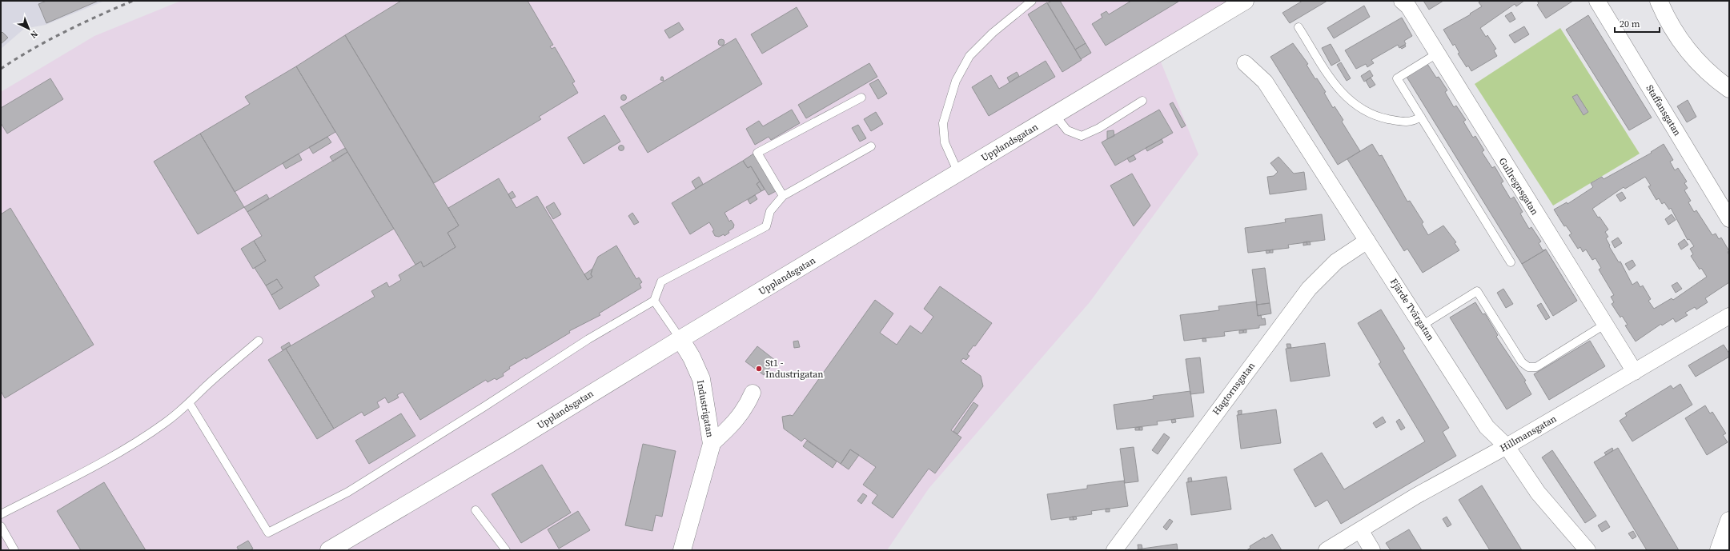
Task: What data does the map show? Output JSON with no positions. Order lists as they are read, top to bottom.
{
  "streets": {
    "main road": ["Upplandsgatan", "Industrigatan"],
    "street": [
      "Staffansgatan",
      "Gullregnsgatan",
      "Fjärde Tvärgatan",
      "Hagtornsgatan",
      "Hillmansgatan"
    ]
  },
  "crossings": [
    ["Upplandsgatan", "Industrigatan"],
    ["Gullregnsgatan", "Hillmansgatan"],
    ["Fjärde Tvärgatan", "Hagtornsgatan"],
    ["Fjärde Tvärgatan", "Hillmansgatan"]
  ],
  "places": ["St1 - Industrigatan"],
  "scale_bar": "20 m",
  "north": "bottom right"
}
